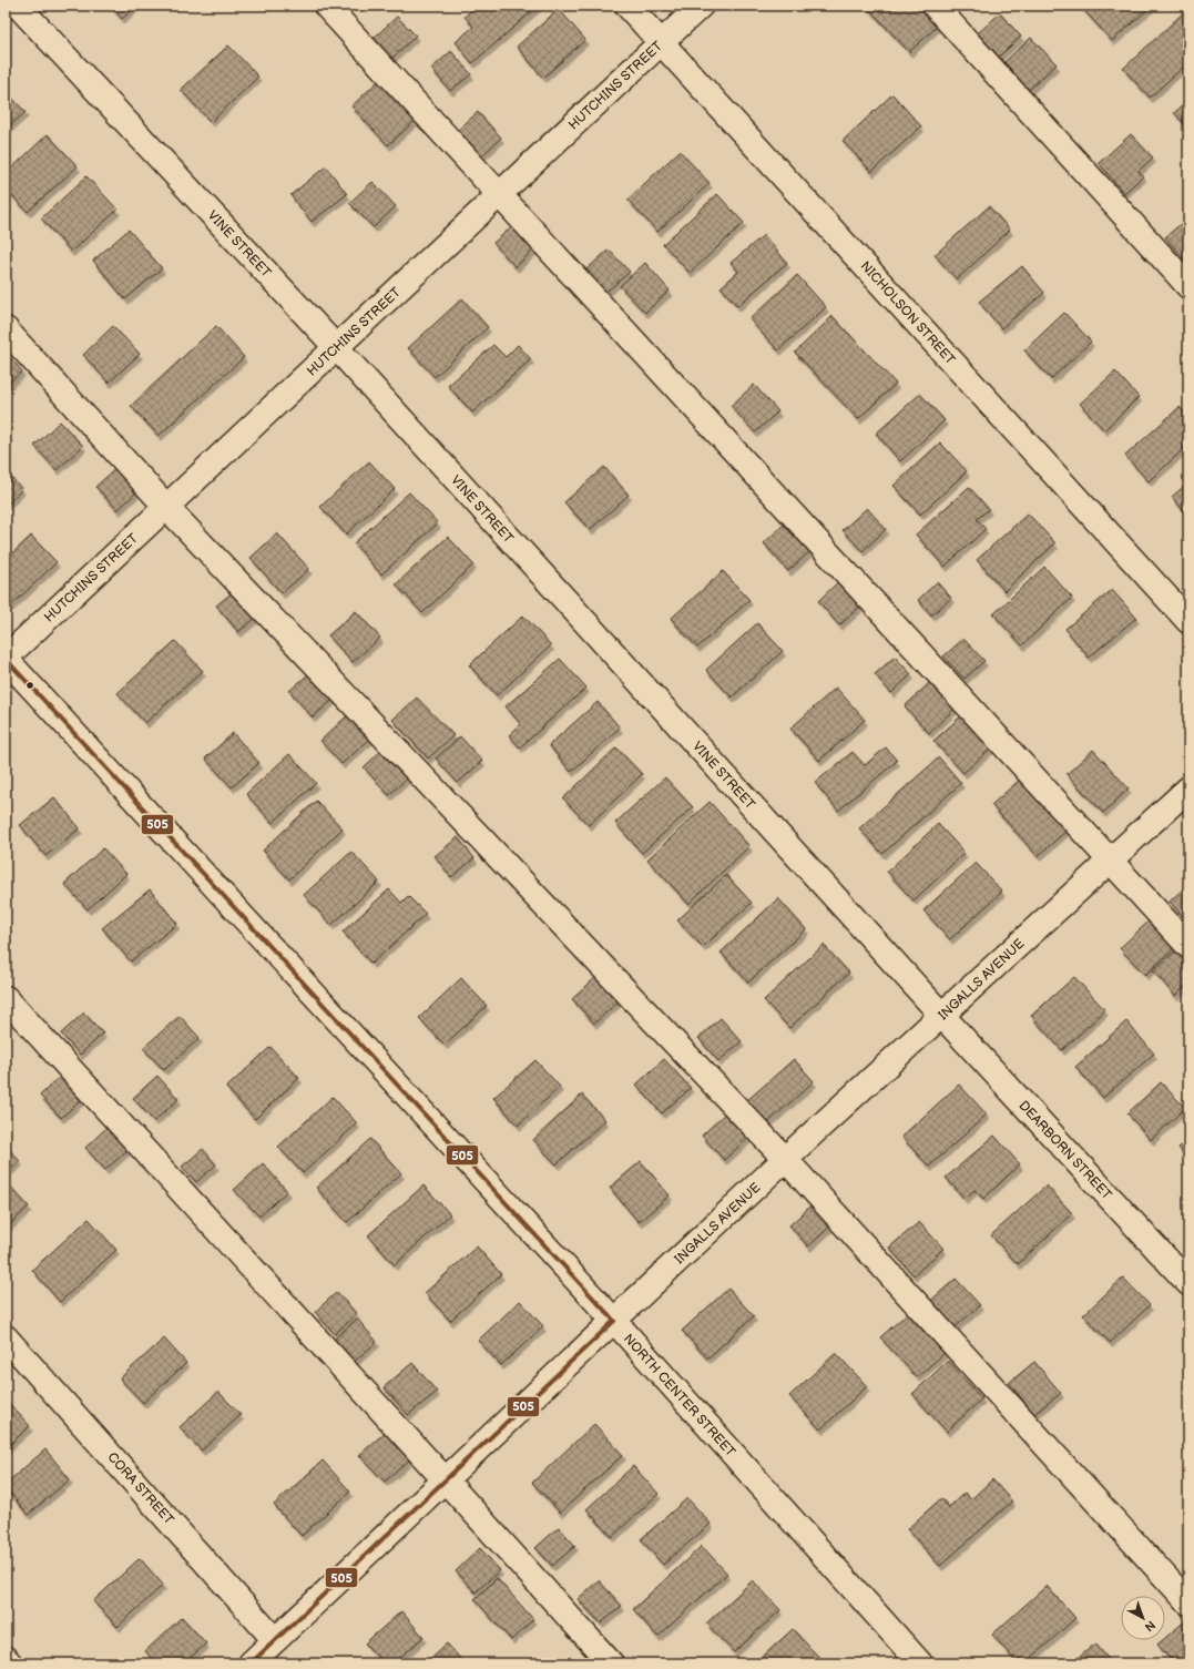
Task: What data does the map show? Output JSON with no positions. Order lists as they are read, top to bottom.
{
  "streets": {
    "street": [
      "HUTCHINS STREET",
      "VINE STREET",
      "NICHOLSON STREET",
      "INGALLS AVENUE",
      "DEARBORN STREET",
      "NORTH CENTER STREET",
      "CORA STREET"
    ]
  },
  "crossings": [
    ["HUTCHINS STREET", "VINE STREET"],
    ["HUTCHINS STREET", "NICHOLSON STREET"],
    ["HUTCHINS STREET", "NORTH CENTER STREET"],
    ["VINE STREET", "INGALLS AVENUE"],
    ["VINE STREET", "DEARBORN STREET"],
    ["INGALLS AVENUE", "DEARBORN STREET"],
    ["INGALLS AVENUE", "NORTH CENTER STREET"],
    ["INGALLS AVENUE", "CORA STREET"]
  ],
  "lines": ["transit line 505"],
  "north": "bottom right"
}
